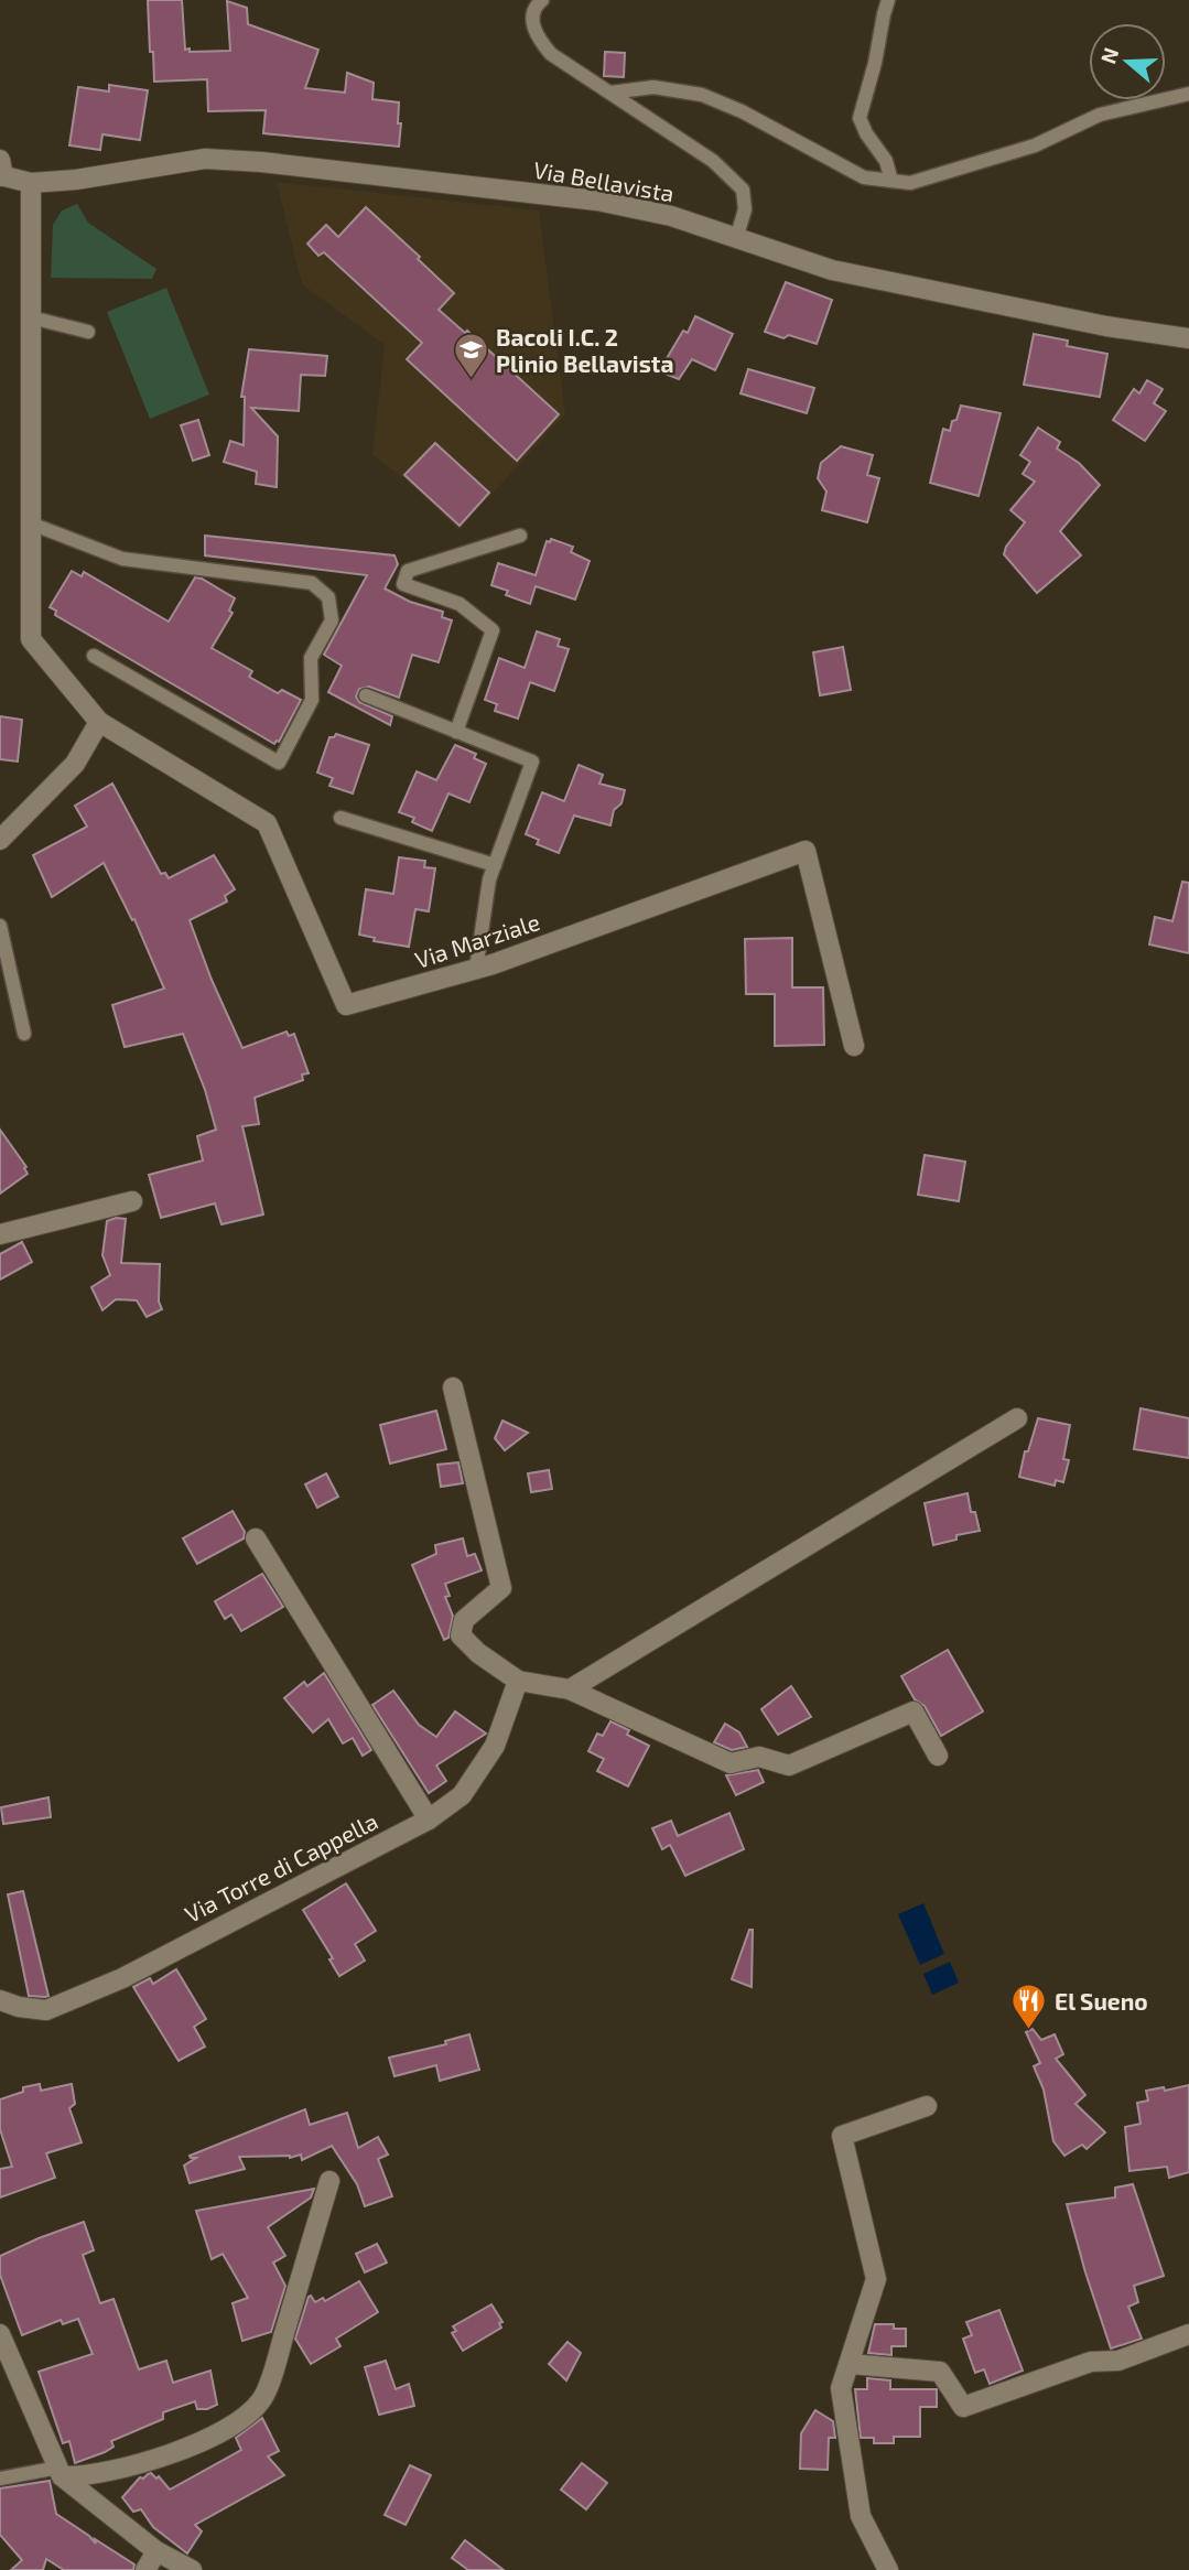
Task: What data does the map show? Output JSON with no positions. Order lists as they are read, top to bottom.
{
  "streets": {
    "street": ["Via Bellavista", "Via Marziale", "Via Torre di Cappella"]
  },
  "crossings": [
    ["Via Bellavista", "Via Marziale"]
  ],
  "places": {
    "school or university": ["Bacoli I.C. 2 Plinio Bellavista"],
    "restaurant": ["El Sueno"]
  },
  "north": "left"
}
